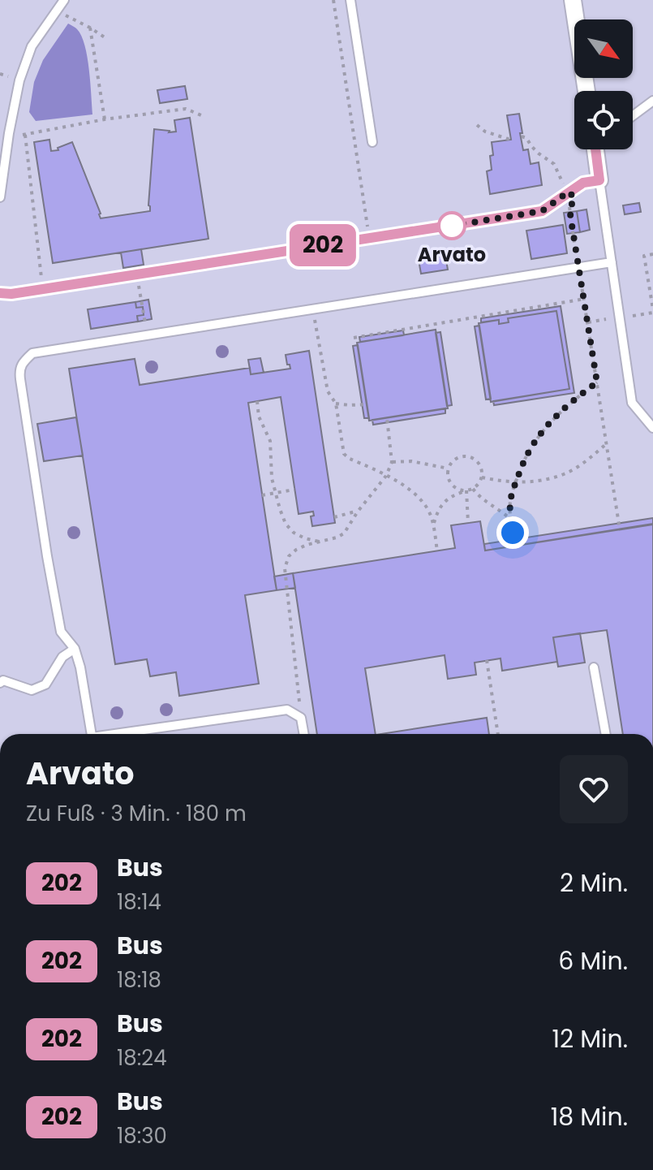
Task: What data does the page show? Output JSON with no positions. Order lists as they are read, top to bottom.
{
  "places": ["Arvato"],
  "lines": ["bus line 202"],
  "north": "bottom right",
  "page": {
    "on_map": "202",
    "heading": ["Arvato", "Zu Fuß · 3 Min. · 180 m"],
    "list": [
      {
        "mark": "202",
        "name": "Bus",
        "note": "18:14",
        "value": "2 Min."
      },
      {
        "mark": "202",
        "name": "Bus",
        "note": "18:18",
        "value": "6 Min."
      },
      {
        "mark": "202",
        "name": "Bus",
        "note": "18:24",
        "value": "12 Min."
      },
      {
        "mark": "202",
        "name": "Bus",
        "note": "18:30",
        "value": "18 Min."
      }
    ]
  }
}
